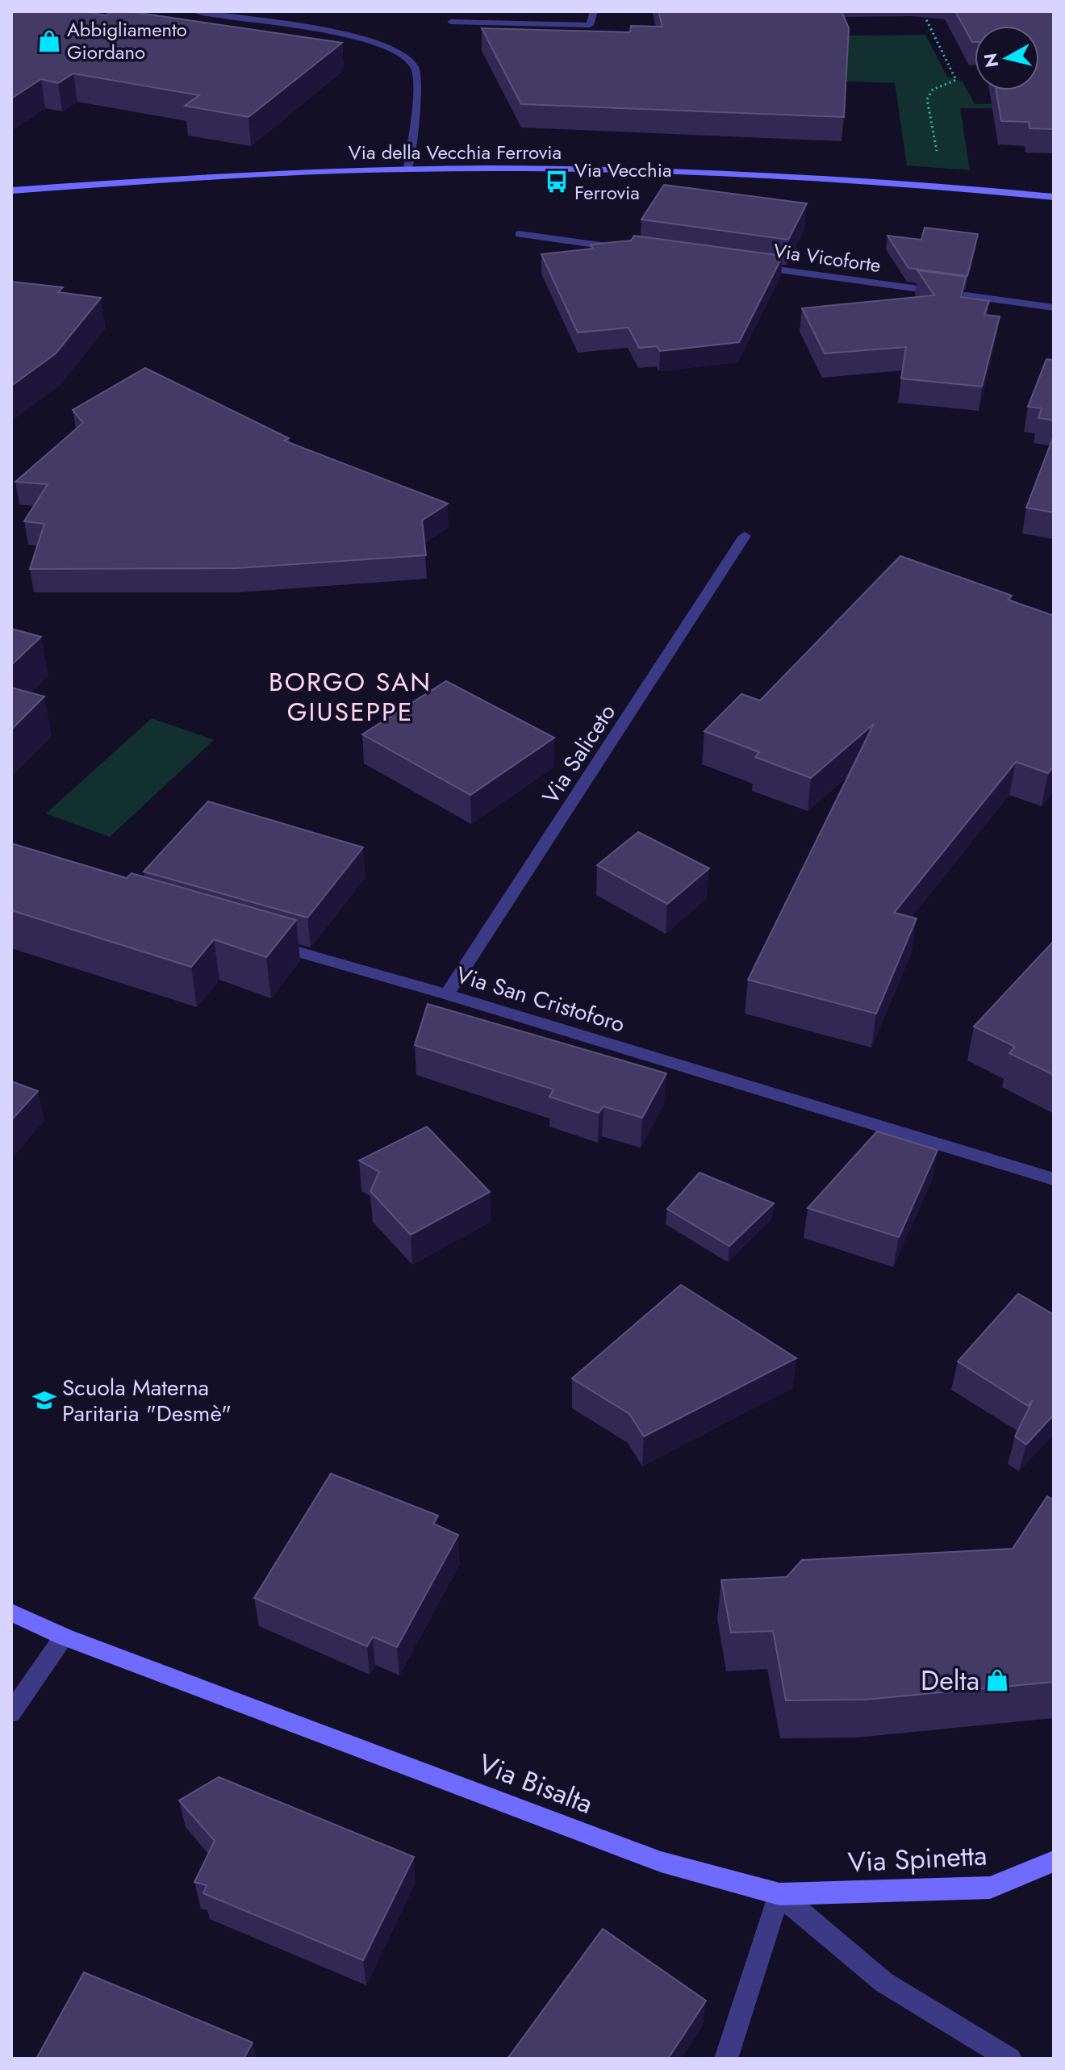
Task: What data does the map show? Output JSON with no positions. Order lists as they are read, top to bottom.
{
  "streets": {
    "street": [
      "Via della Vecchia Ferrovia",
      "Via Vicoforte",
      "Via Saliceto",
      "Via San Cristoforo",
      "Via Bisalta",
      "Via Spinetta"
    ]
  },
  "crossings": [
    ["Via Saliceto", "Via San Cristoforo"],
    ["Via Bisalta", "Via Spinetta"]
  ],
  "districts": ["BORGO SAN GIUSEPPE"],
  "places": {
    "shop": ["Abbigliamento Giordano", "Delta"],
    "bus stop": ["Via Vecchia Ferrovia"],
    "school or university": ["Scuola Materna Paritaria \"Desmè\""]
  },
  "north": "left"
}
